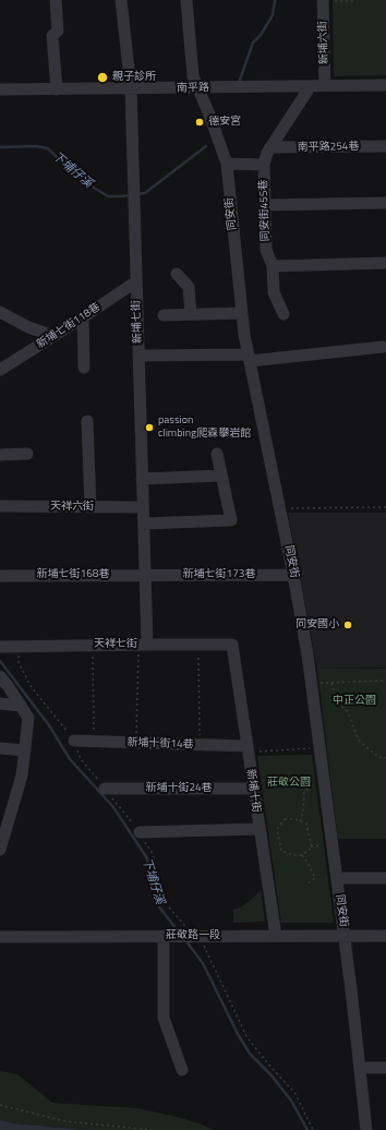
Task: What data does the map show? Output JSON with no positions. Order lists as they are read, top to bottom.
{
  "streets": {
    "street": [
      "新埔六街",
      "南平路",
      "南平路254巷",
      "同安街455巷",
      "同安街",
      "新埔七街",
      "新埔七街118巷",
      "天祥六街",
      "新埔七街168巷",
      "新埔七街173巷",
      "天祥七街",
      "新埔十街14巷",
      "新埔十街24巷",
      "新埔十街",
      "莊敬路一段"
    ]
  },
  "crossings": [
    ["新埔六街", "南平路"],
    ["南平路", "同安街"],
    ["南平路", "新埔七街"],
    ["同安街455巷", "同安街"],
    ["同安街", "新埔七街173巷"],
    ["同安街", "莊敬路一段"],
    ["新埔七街", "新埔七街118巷"],
    ["新埔七街", "天祥六街"],
    ["新埔七街", "新埔七街168巷"],
    ["新埔七街", "新埔七街173巷"],
    ["新埔七街", "天祥七街"],
    ["新埔七街168巷", "新埔七街173巷"],
    ["天祥七街", "新埔十街"],
    ["新埔十街14巷", "新埔十街"],
    ["新埔十街24巷", "新埔十街"],
    ["新埔十街", "莊敬路一段"]
  ],
  "water": ["下埔仔溪"],
  "parks": ["中正公園", "莊敬公園"],
  "places": [
    "親子診所",
    "德安宮",
    "passion climbing爬森攀岩館",
    "同安國小"
  ]
}
